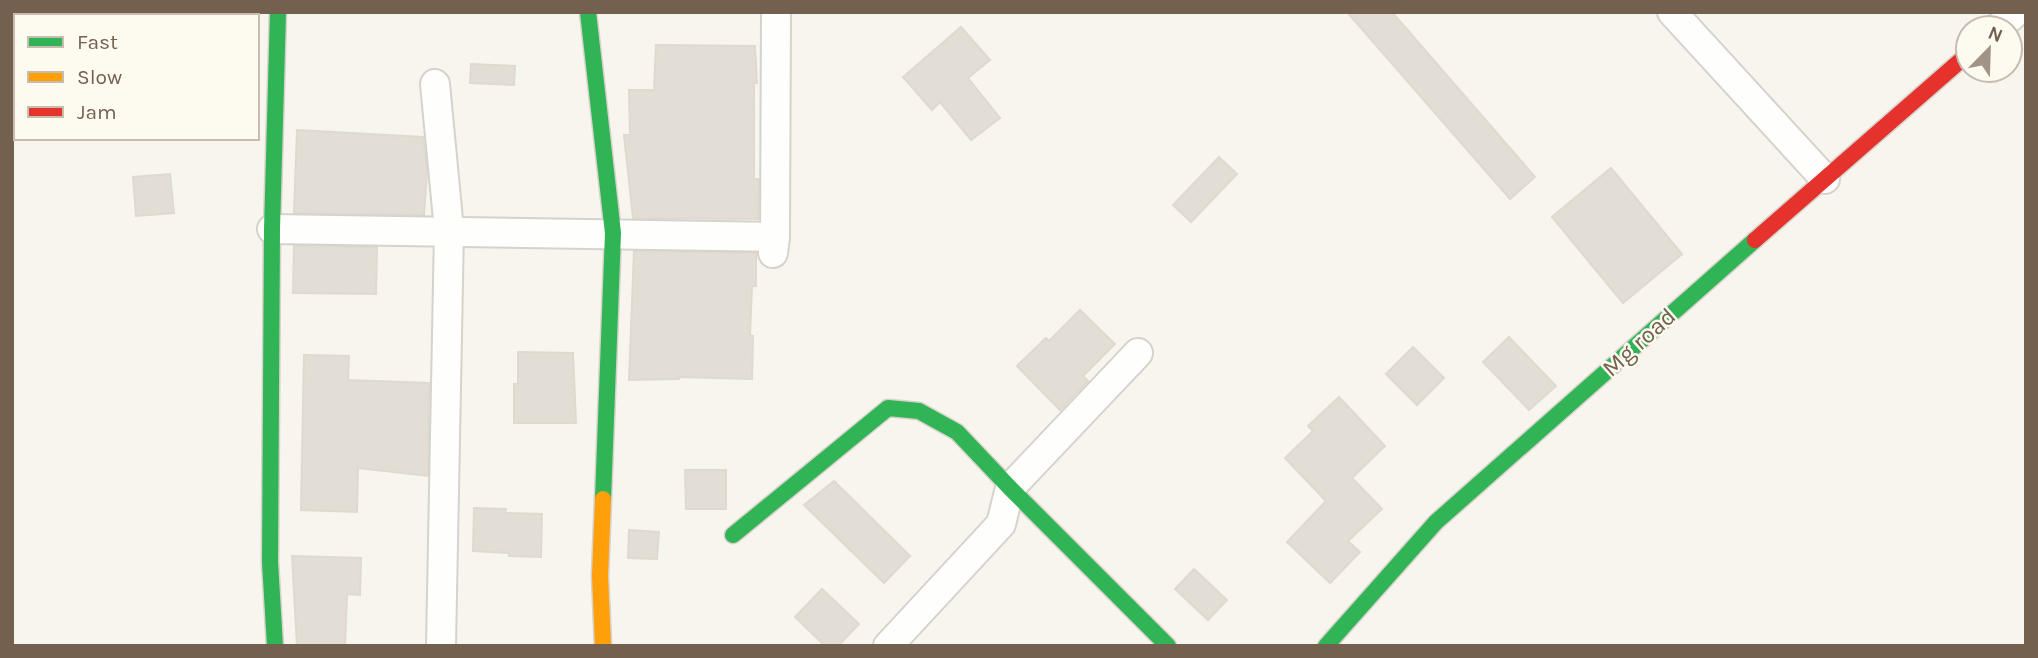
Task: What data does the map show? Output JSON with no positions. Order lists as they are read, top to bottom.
{
  "streets": {
    "street": ["Mg road"]
  },
  "legend": ["Fast", "Slow", "Jam"],
  "north": "top right"
}
